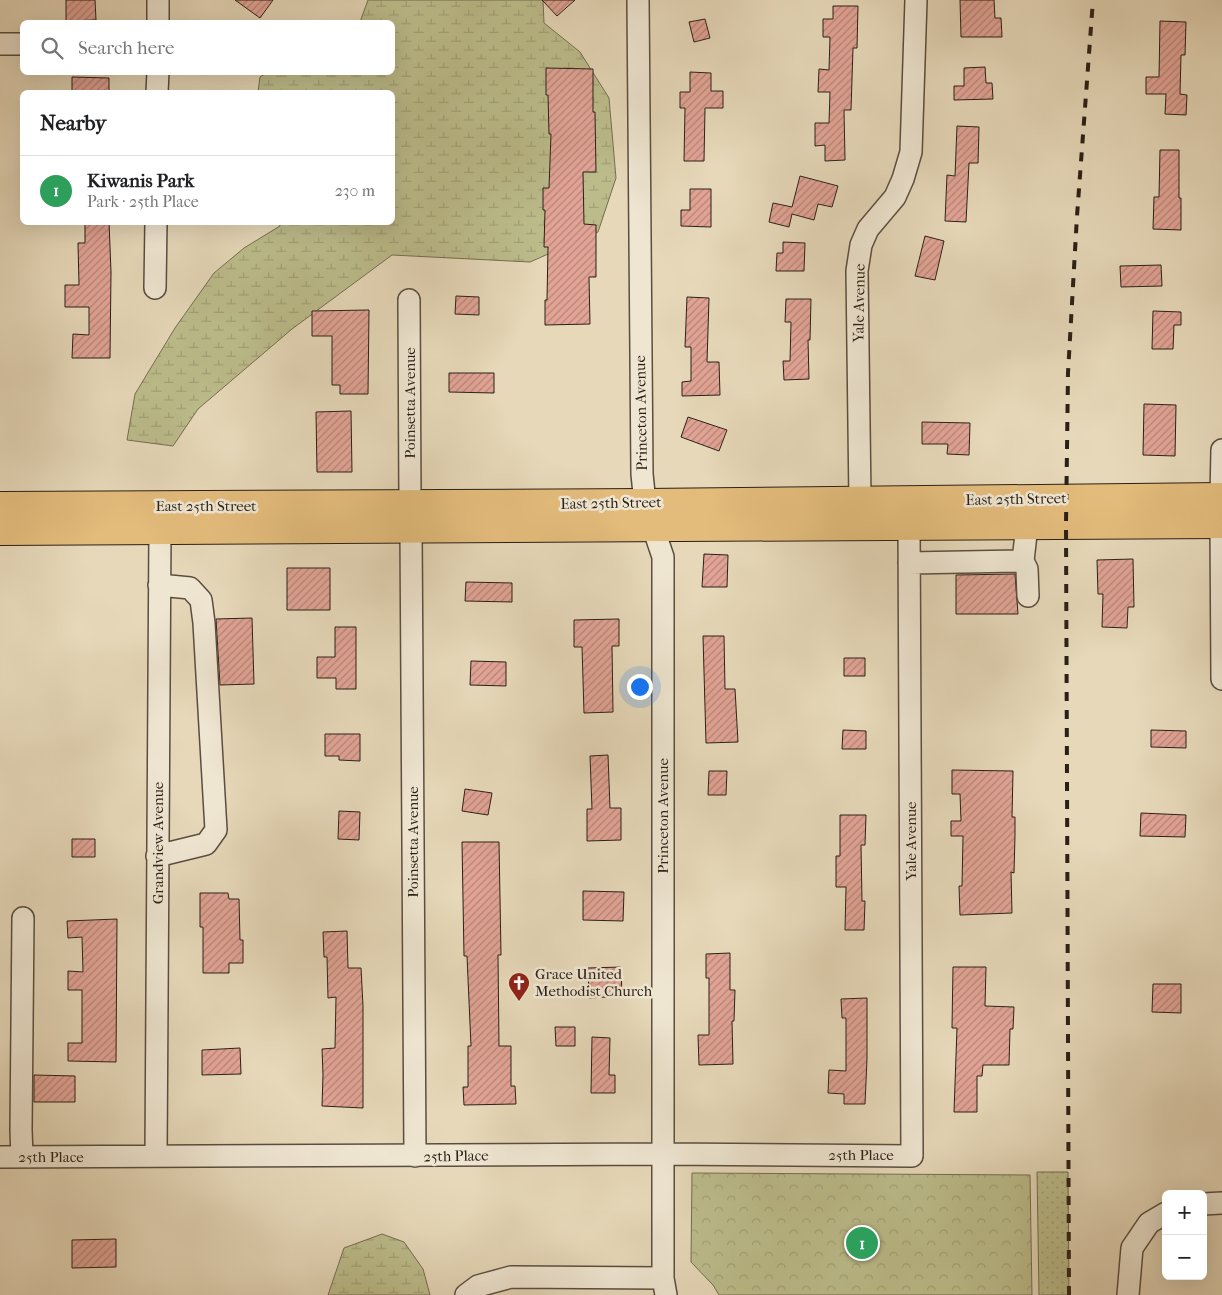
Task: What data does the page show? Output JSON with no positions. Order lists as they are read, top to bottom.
{
  "streets": {
    "main road": ["East 25th Street"],
    "street": [
      "Yale Avenue",
      "Poinsetta Avenue",
      "Princeton Avenue",
      "Grandview Avenue",
      "25th Place"
    ]
  },
  "crossings": [
    ["Yale Avenue", "East 25th Street"],
    ["Yale Avenue", "25th Place"],
    ["Poinsetta Avenue", "East 25th Street"],
    ["Poinsetta Avenue", "25th Place"],
    ["Princeton Avenue", "East 25th Street"],
    ["Princeton Avenue", "25th Place"],
    ["East 25th Street", "Grandview Avenue"],
    ["Grandview Avenue", "25th Place"]
  ],
  "places": {
    "church": ["Grace United Methodist Church"]
  },
  "page": {
    "search": "Search here",
    "heading": "Nearby",
    "list": [
      {
        "mark": "1",
        "name": "Kiwanis Park",
        "note": "Park · 25th Place",
        "value": "230 m"
      }
    ],
    "map_buttons": ["+", "−"],
    "pins": "1"
  }
}
